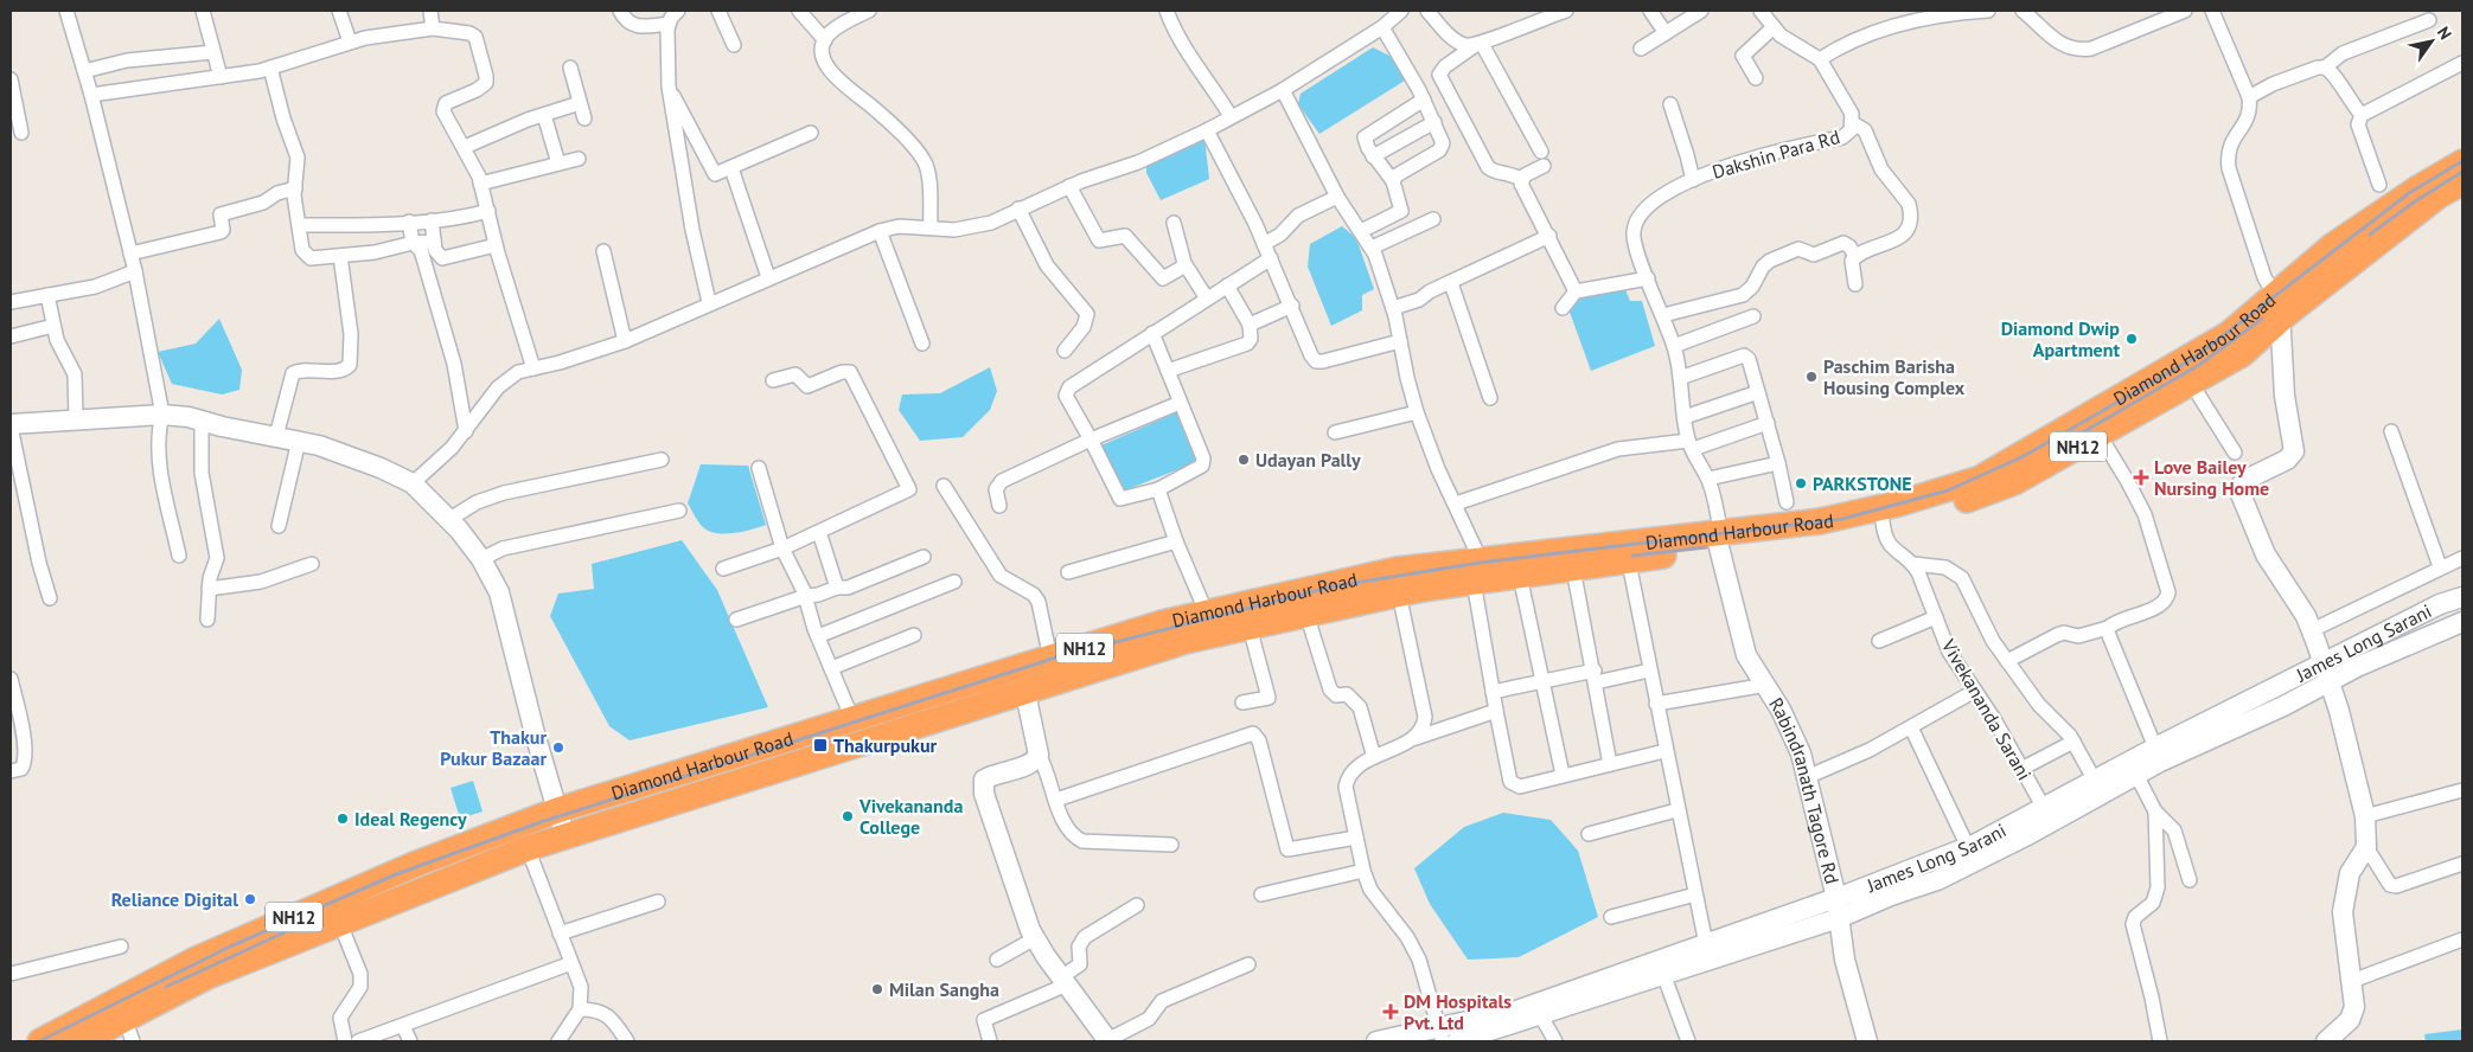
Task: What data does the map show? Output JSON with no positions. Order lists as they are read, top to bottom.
{
  "streets": {
    "highway": ["Diamond Harbour Road", "NH12"],
    "main road": ["James Long Sarani", "Rabindranath Tagore Rd"],
    "street": ["Dakshin Para Rd", "Vivekananda Sarani"]
  },
  "crossings": [
    ["Dakshin Para Rd", "Diamond Harbour Road"],
    ["Dakshin Para Rd", "Rabindranath Tagore Rd"],
    ["Diamond Harbour Road", "Rabindranath Tagore Rd"],
    ["James Long Sarani", "Vivekananda Sarani"],
    ["James Long Sarani", "Rabindranath Tagore Rd"]
  ],
  "places": {
    "other": [
      "Diamond Dwip Apartment",
      "Paschim Barisha Housing Complex",
      "Udayan Pally",
      "PARKSTONE",
      "Thakur Pukur Bazaar",
      "Vivekananda College",
      "Ideal Regency",
      "Reliance Digital",
      "Milan Sangha"
    ],
    "health": ["Love Bailey Nursing Home", "DM Hospitals Pvt. Ltd"],
    "transit": ["Thakurpukur"]
  },
  "north": "top right"
}
